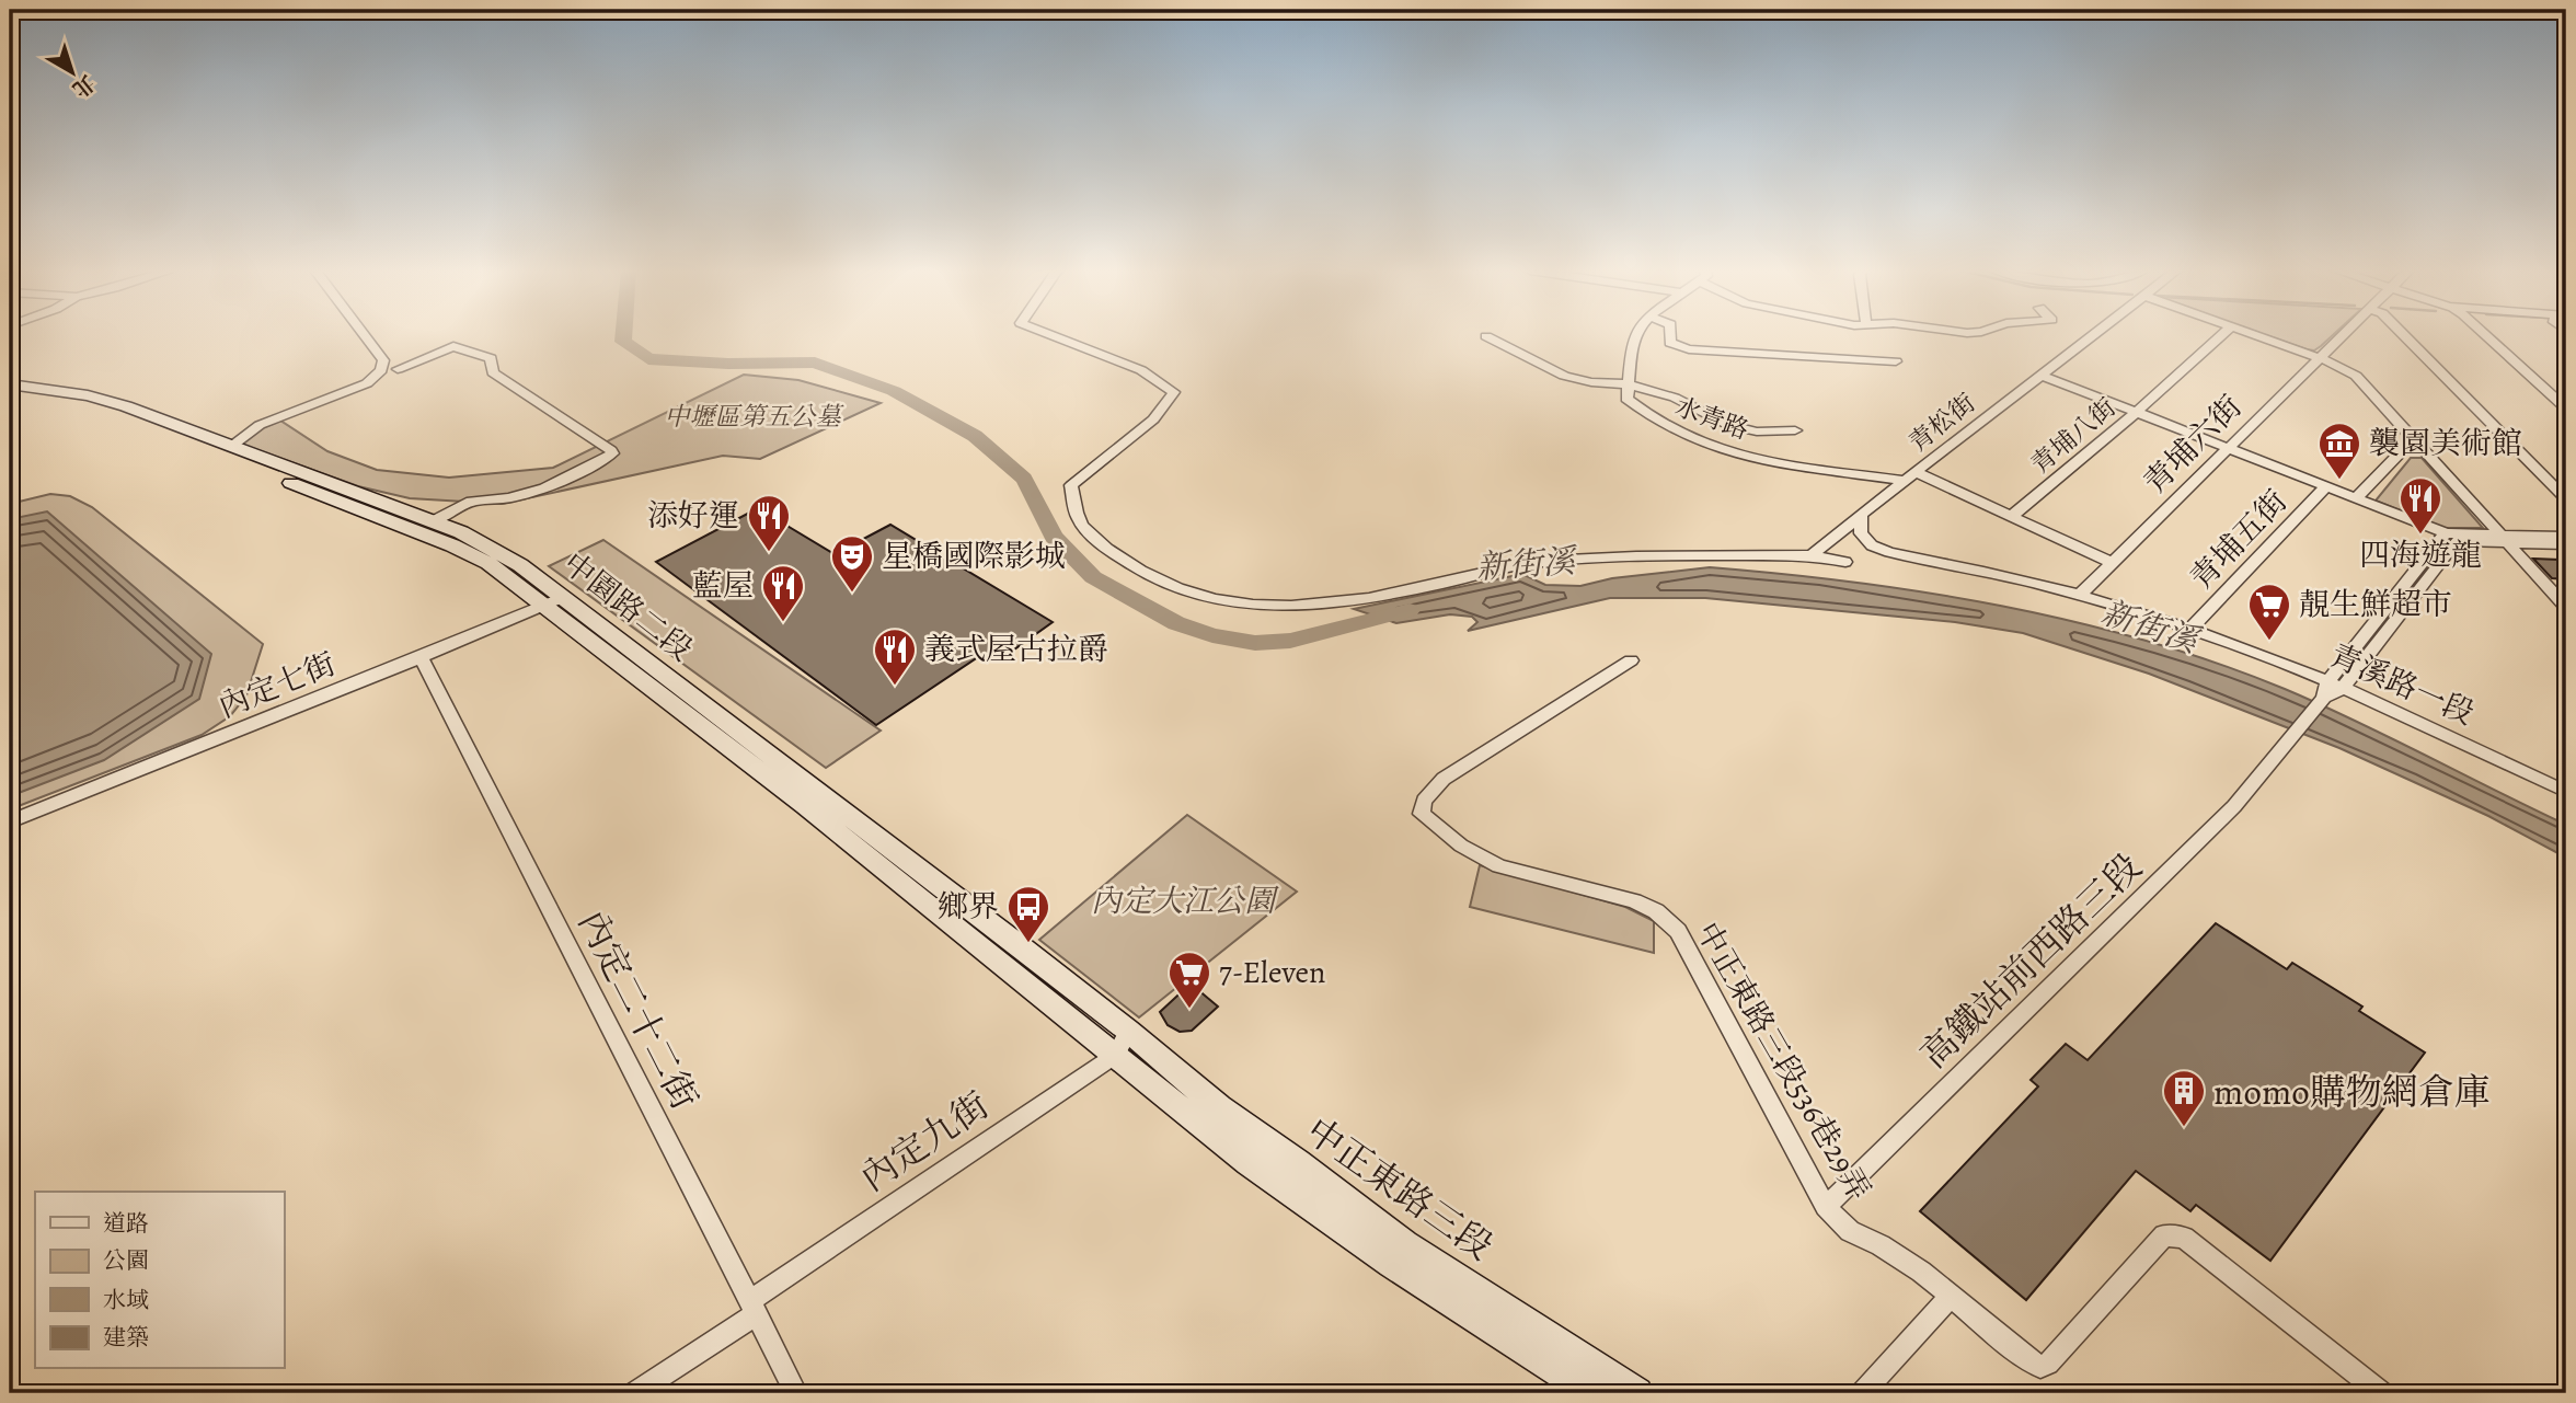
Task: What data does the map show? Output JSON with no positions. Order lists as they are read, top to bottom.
{
  "streets": {
    "main road": ["中園路二段", "中正東路三段"],
    "street": [
      "水青路",
      "青松街",
      "青埔八街",
      "青埔六街",
      "青埔五街",
      "青溪路一段",
      "內定七街",
      "高鐵站前西路三段",
      "內定二十二街",
      "中正東路三段536巷29弄",
      "內定九街"
    ]
  },
  "crossings": [
    ["水青路", "青松街"],
    ["水青路", "青埔八街"],
    ["水青路", "青埔六街"],
    ["青松街", "青溪路一段"],
    ["青埔六街", "青溪路一段"],
    ["青埔五街", "青溪路一段"],
    ["中園路二段", "內定七街"],
    ["中園路二段", "內定九街"],
    ["中園路二段", "中正東路三段"],
    ["青溪路一段", "高鐵站前西路三段"],
    ["內定七街", "內定二十二街"],
    ["高鐵站前西路三段", "中正東路三段536巷29弄"],
    ["內定二十二街", "內定九街"],
    ["內定九街", "中正東路三段"]
  ],
  "water": ["新街溪"],
  "parks": ["中壢區第五公墓", "內定大江公園"],
  "places": {
    "museum": ["襲園美術館"],
    "restaurant": [
      "四海遊龍",
      "添好運",
      "藍屋",
      "義式屋古拉爵"
    ],
    "theatre": ["星橋國際影城"],
    "supermarket": ["靚生鮮超市", "7-Eleven"],
    "bus stop": ["鄉界"],
    "building": ["momo購物網倉庫"]
  },
  "legend": [
    "道路",
    "公園",
    "水域",
    "建築"
  ],
  "north": "bottom right"
}
